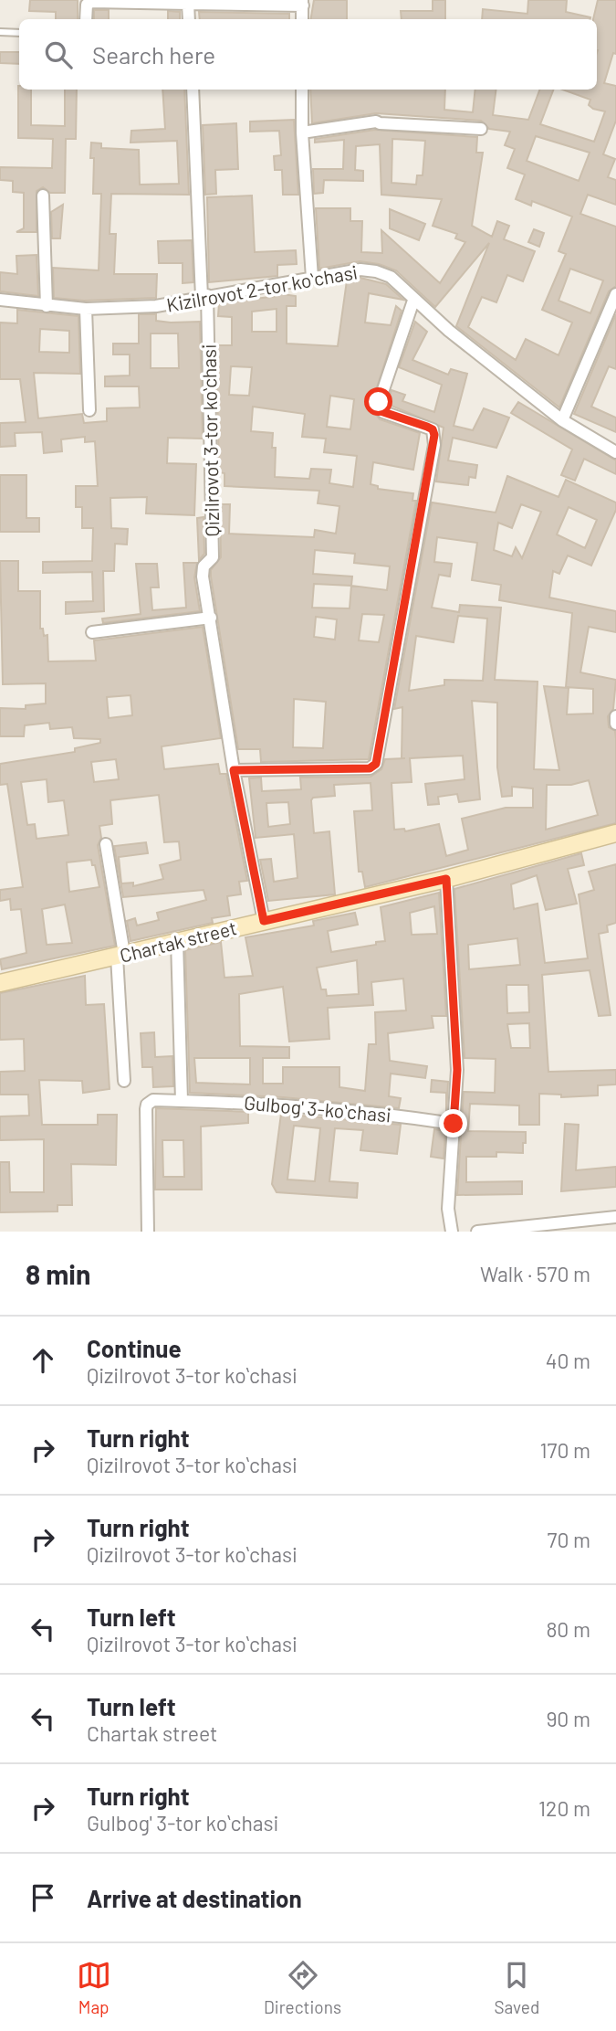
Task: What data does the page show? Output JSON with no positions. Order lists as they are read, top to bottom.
{
  "streets": {
    "main road": ["Chartak street"],
    "street": ["Kizilrovot 2-tor koʻchasi", "Qizilrovot 3-tor koʻchasi", "Gulbog' 3-koʻchasi"]
  },
  "crossings": [
    ["Kizilrovot 2-tor koʻchasi", "Qizilrovot 3-tor koʻchasi"],
    ["Qizilrovot 3-tor koʻchasi", "Chartak street"]
  ],
  "page": {
    "search": "Search here",
    "heading": ["8 min", "Walk · 570 m"],
    "list": [
      ["Continue", "Qizilrovot 3-tor koʻchasi", "40 m"],
      ["Turn right", "Qizilrovot 3-tor koʻchasi", "170 m"],
      ["Turn right", "Qizilrovot 3-tor koʻchasi", "70 m"],
      ["Turn left", "Qizilrovot 3-tor koʻchasi", "80 m"],
      ["Turn left", "Chartak street", "90 m"],
      ["Turn right", "Gulbog' 3-tor koʻchasi", "120 m"],
      "Arrive at destination"
    ],
    "nav": ["Map", "Directions", "Saved"]
  }
}
